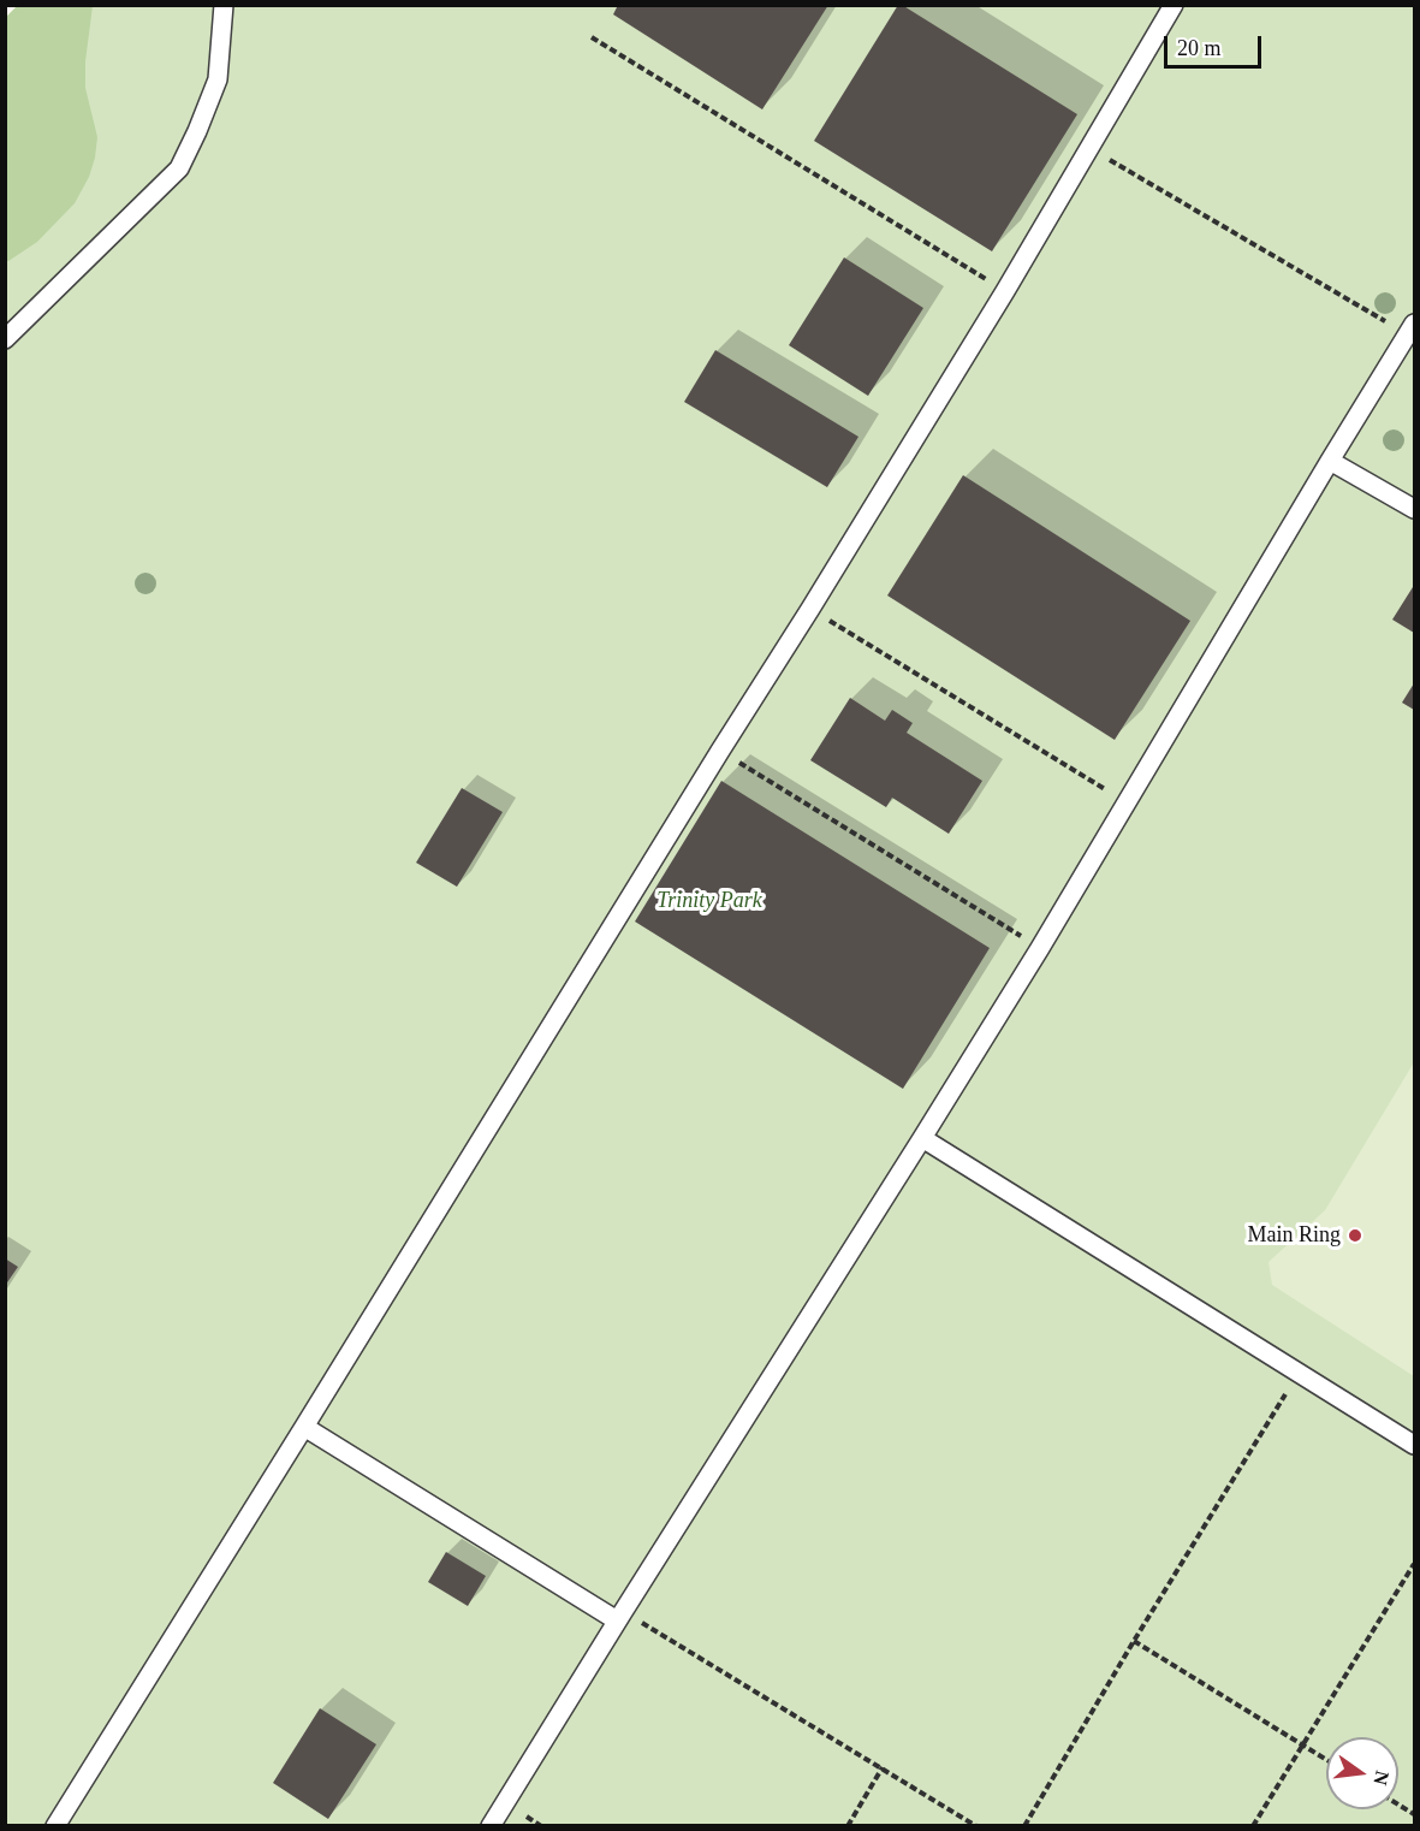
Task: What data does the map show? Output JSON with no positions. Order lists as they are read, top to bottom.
{
  "parks": ["Trinity Park"],
  "places": ["Main Ring"],
  "scale_bar": "20 m",
  "north": "right"
}
